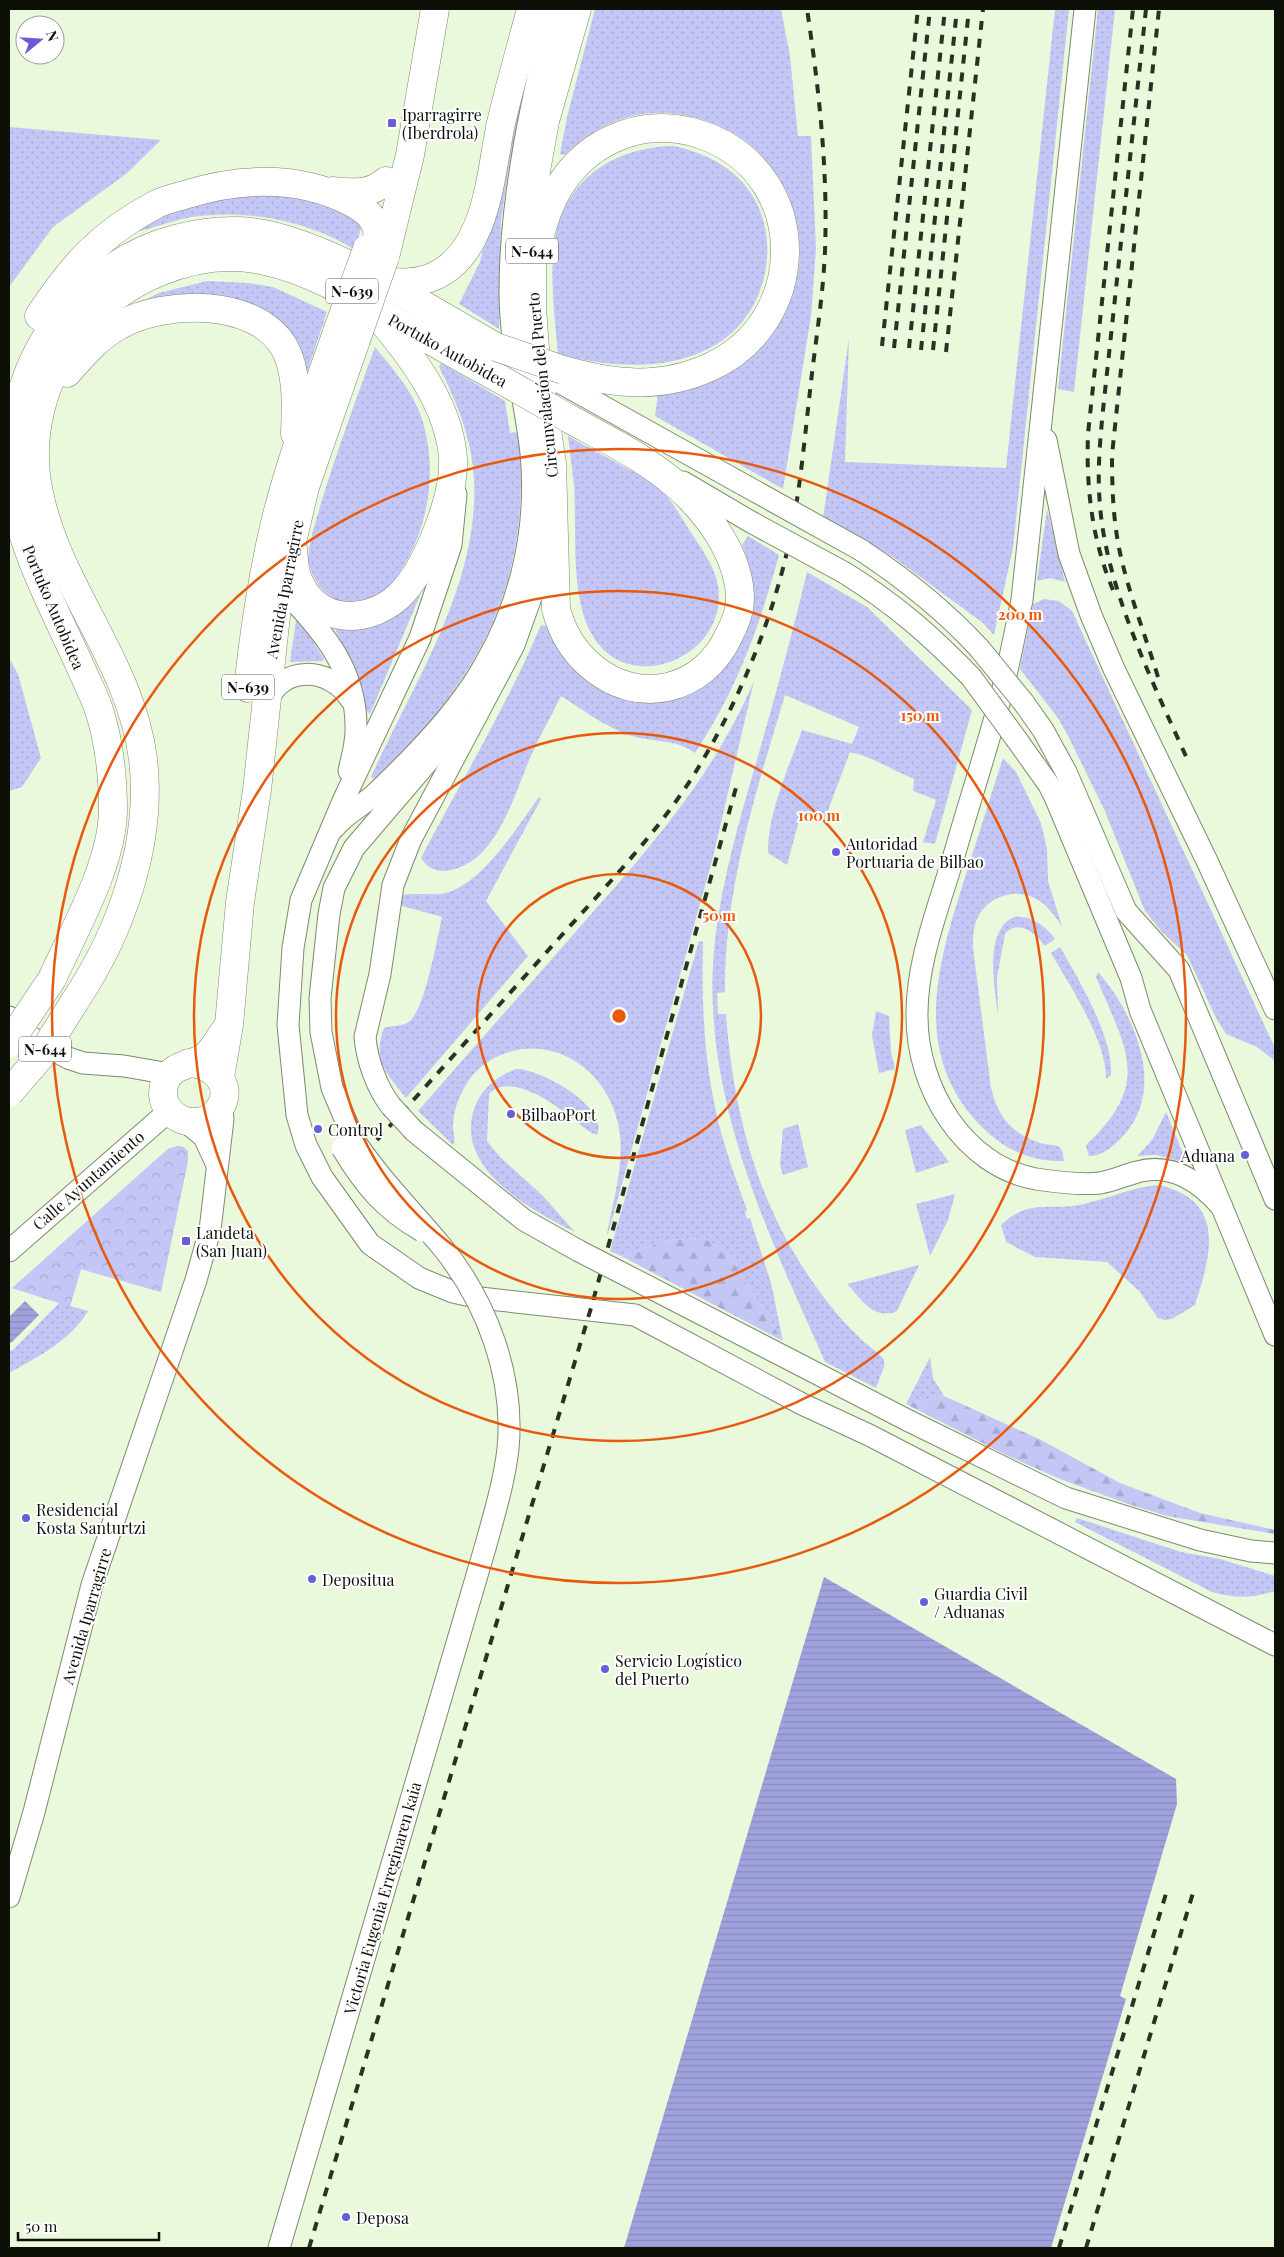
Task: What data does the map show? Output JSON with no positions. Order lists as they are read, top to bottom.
{
  "streets": {
    "highway": [
      "N-644",
      "N-639",
      "Portuko Autobidea",
      "Circunvalación del Puerto",
      "Avenida Iparragirre"
    ],
    "street": ["Calle Ayuntamiento", "Victoria Eugenia Erreginaren kaia"]
  },
  "crossings": [
    ["N-644", "N-639"],
    ["N-644", "Portuko Autobidea"],
    ["N-639", "Portuko Autobidea"],
    ["N-639", "Avenida Iparragirre"],
    ["Portuko Autobidea", "Circunvalación del Puerto"],
    ["Avenida Iparragirre", "Calle Ayuntamiento"]
  ],
  "places": {
    "transit": ["Iparragirre (Iberdrola)", "Landeta (San Juan)"],
    "other": [
      "Autoridad Portuaria de Bilbao",
      "BilbaoPort",
      "Control",
      "Aduana",
      "Residencial Kosta Santurtzi",
      "Depositua",
      "Guardia Civil / Aduanas",
      "Servicio Logístico del Puerto",
      "Deposa"
    ]
  },
  "scale_bar": "50 m",
  "north": "right",
  "rings": [
    "200 m",
    "150 m",
    "100 m",
    "50 m"
  ]
}
